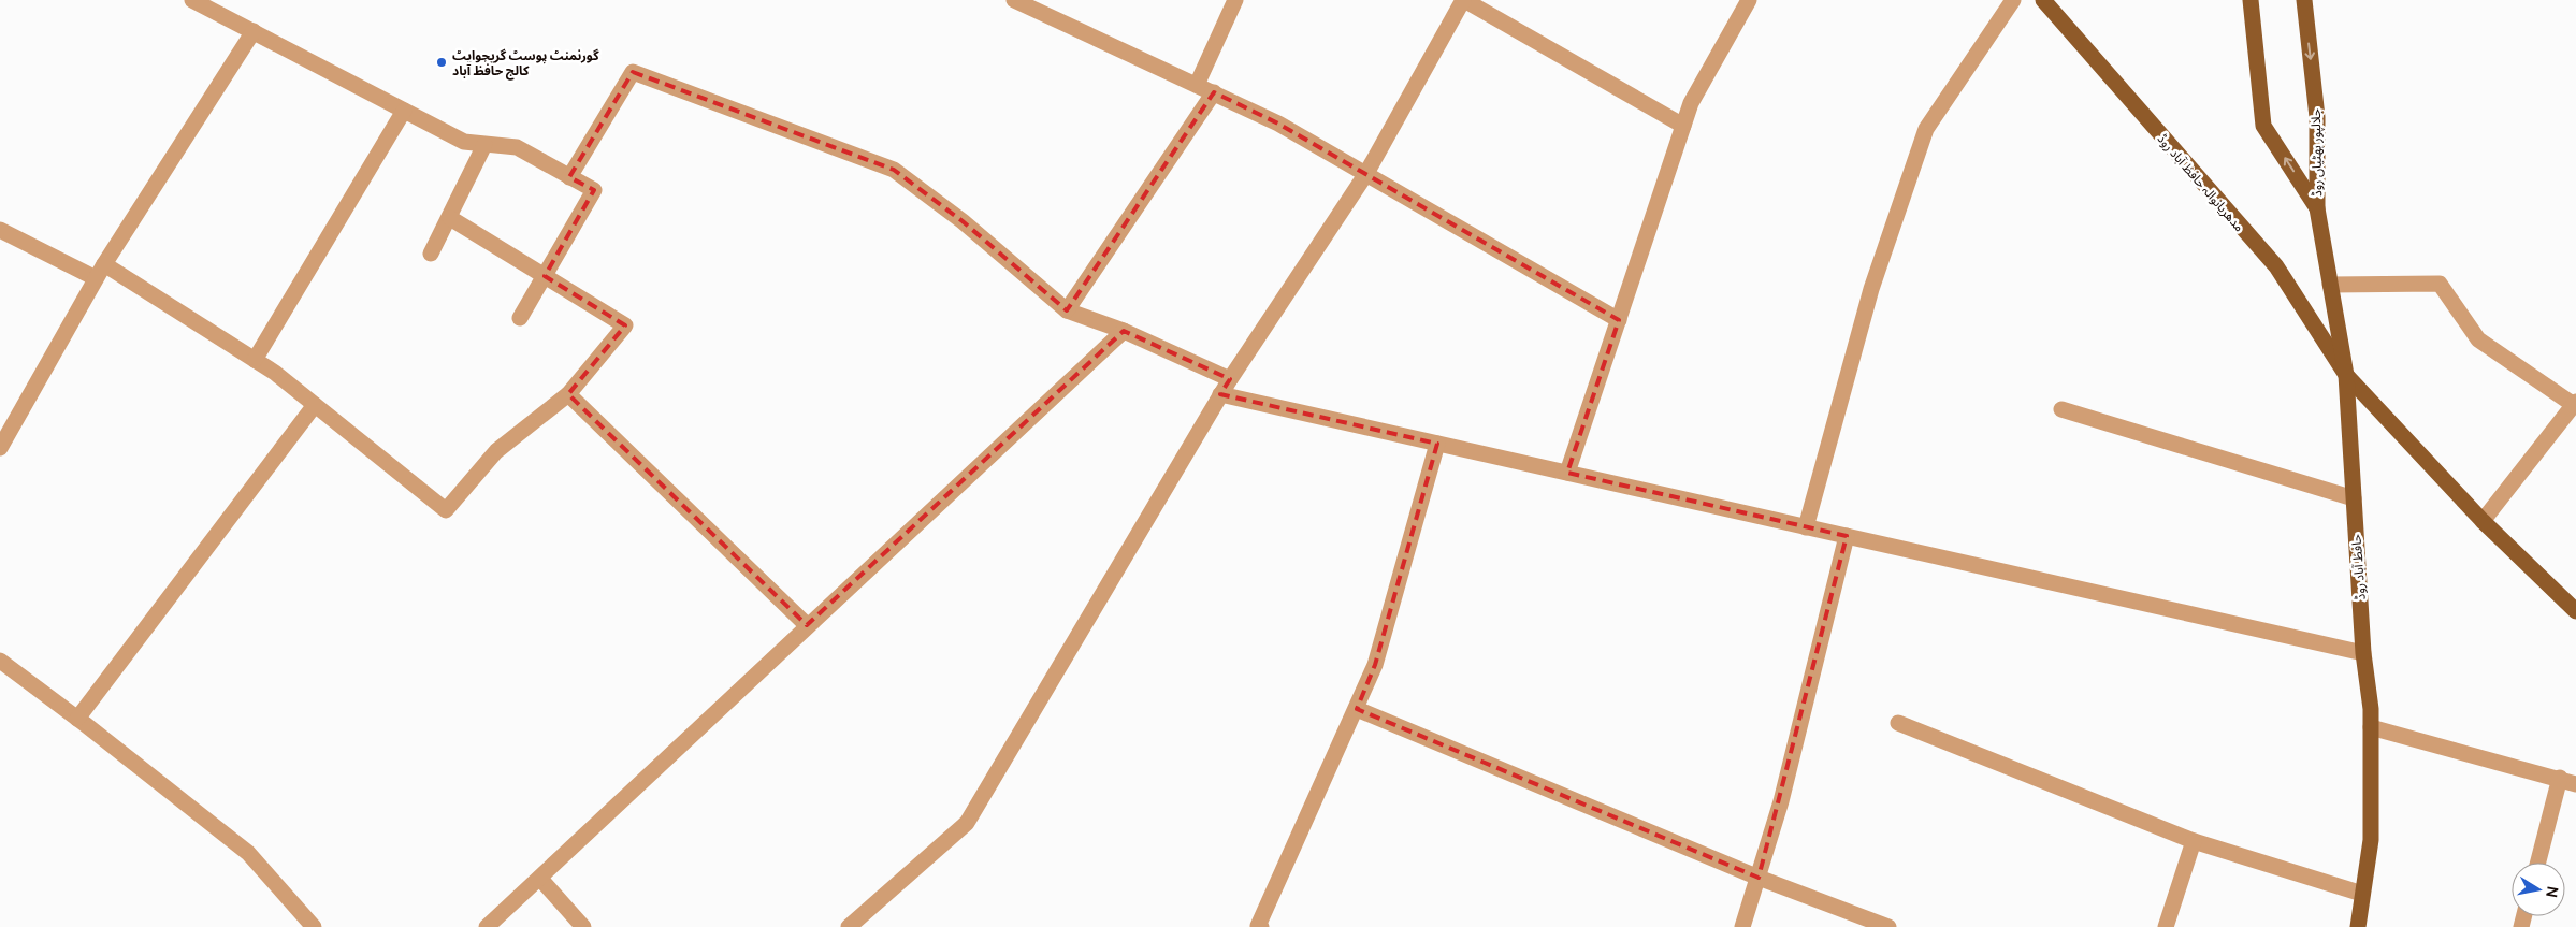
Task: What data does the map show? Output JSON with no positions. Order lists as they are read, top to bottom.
{
  "streets": {
    "main road": ["جلالپور بھٹیاں روڈ", "مدھریانوالہ حافظ آباد روڈ", "حافظ آباد روڈ"]
  },
  "crossings": [
    ["جلالپور بھٹیاں روڈ", "حافظ آباد روڈ"],
    ["مدھریانوالہ حافظ آباد روڈ", "حافظ آباد روڈ"]
  ],
  "places": ["گورنمنٹ پوسٹ گریجوایٹ کالج حافظ آباد"],
  "north": "right"
}
